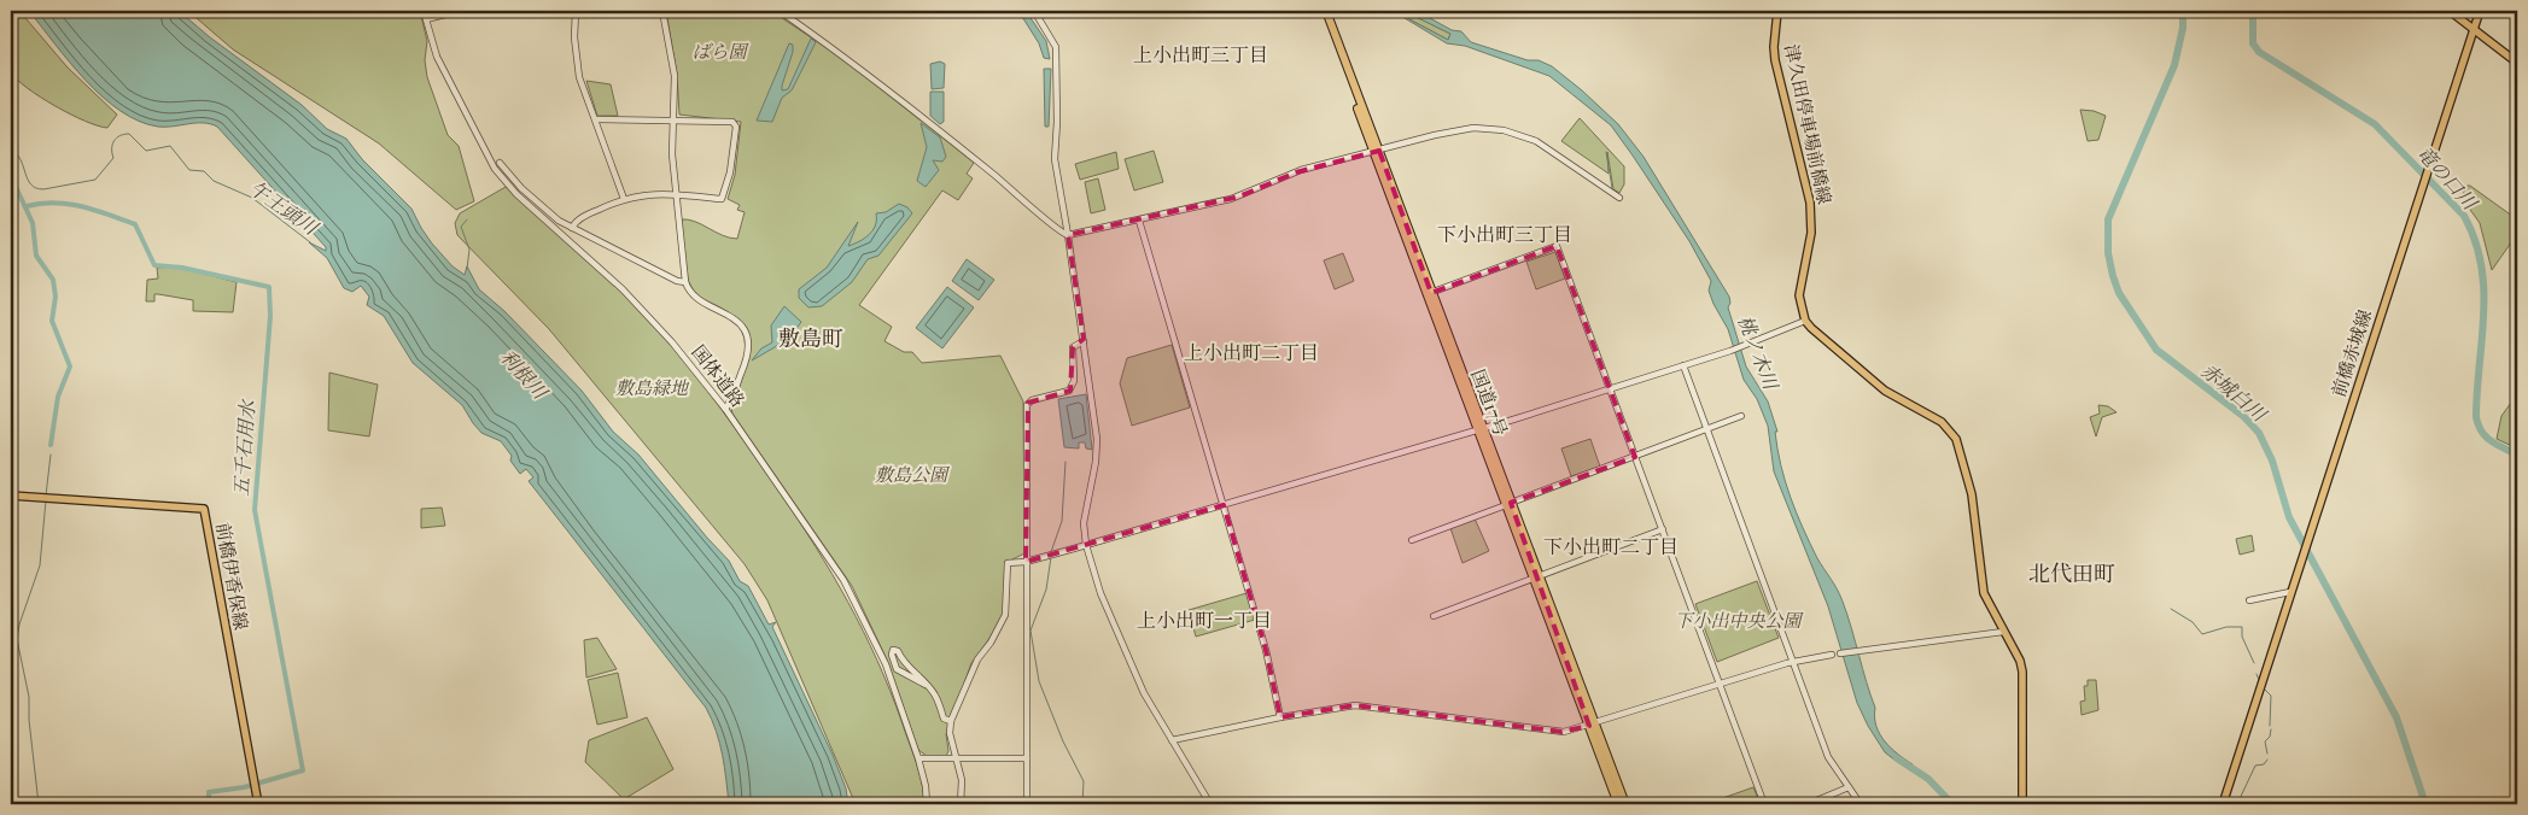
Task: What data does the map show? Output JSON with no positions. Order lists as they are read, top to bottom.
{
  "streets": {
    "highway": ["国道17号"],
    "main road": ["津久田停車場前橋線", "前橋赤城線", "前橋伊香保線"],
    "street": ["国体道路"]
  },
  "districts": [
    "上小出町三丁目",
    "下小出町三丁目",
    "敷島町",
    "上小出町二丁目",
    "下小出町二丁目",
    "北代田町",
    "上小出町一丁目"
  ],
  "water": [
    "竜の口川",
    "午王頭川",
    "桃ノ木川",
    "利根川",
    "赤城白川",
    "五千石用水"
  ],
  "parks": [
    "ばら園",
    "敷島緑地",
    "敷島公園",
    "下小出中央公園"
  ]
}
